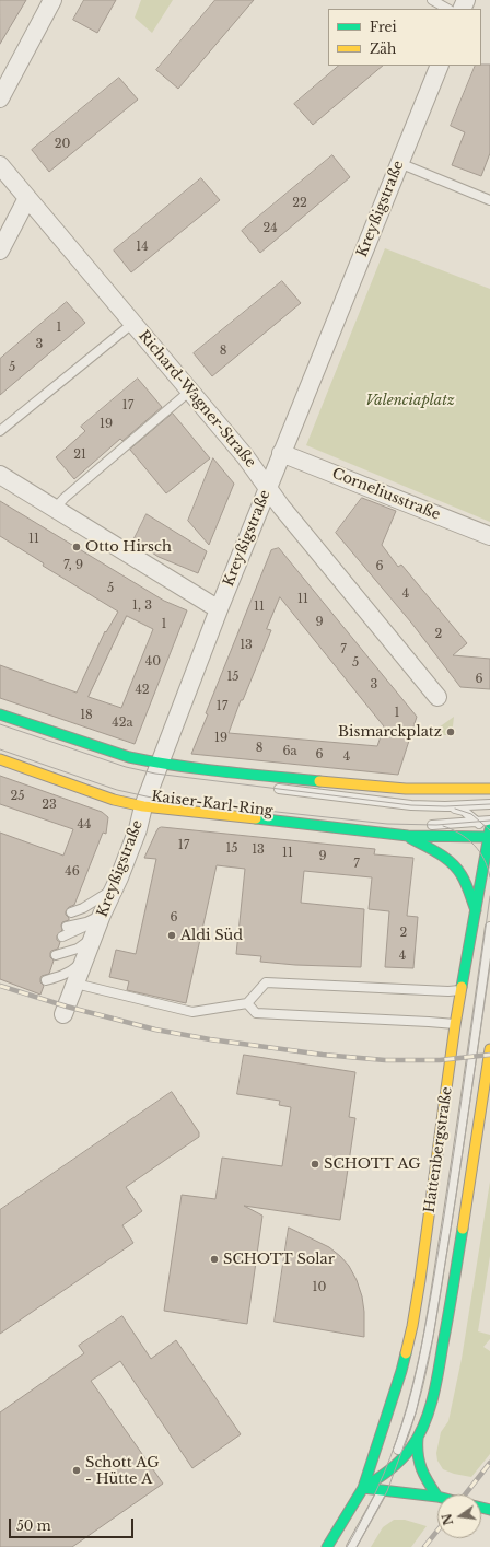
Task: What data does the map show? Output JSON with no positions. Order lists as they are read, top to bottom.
{
  "streets": {
    "street": [
      "Kreyßigstraße",
      "Richard-Wagner-Straße",
      "Corneliusstraße",
      "Kaiser-Karl-Ring",
      "Hattenbergstraße"
    ]
  },
  "crossings": [
    ["Kreyßigstraße", "Richard-Wagner-Straße"],
    ["Kreyßigstraße", "Corneliusstraße"],
    ["Kreyßigstraße", "Kaiser-Karl-Ring"]
  ],
  "parks": ["Valenciaplatz"],
  "places": [
    "Otto Hirsch",
    "Bismarckplatz",
    "Aldi Süd",
    "SCHOTT AG",
    "SCHOTT Solar",
    "Schott AG - Hütte A"
  ],
  "house_numbers": [
    "20",
    "22",
    "24",
    "14",
    "1",
    "3",
    "8",
    "5",
    "17",
    "19",
    "21",
    "11",
    "7, 9",
    "6",
    "5",
    "4",
    "11",
    "1, 3",
    "11",
    "9",
    "1",
    "2",
    "13",
    "7",
    "40",
    "5",
    "15",
    "6",
    "3",
    "42",
    "17",
    "1",
    "18",
    "42a",
    "19",
    "8",
    "6a",
    "6",
    "4",
    "25",
    "23",
    "44",
    "17",
    "15",
    "13",
    "11",
    "9",
    "7",
    "46",
    "6",
    "2",
    "4",
    "10"
  ],
  "legend": ["Frei", "Zäh"],
  "scale_bar": "50 m",
  "north": "left"
}
